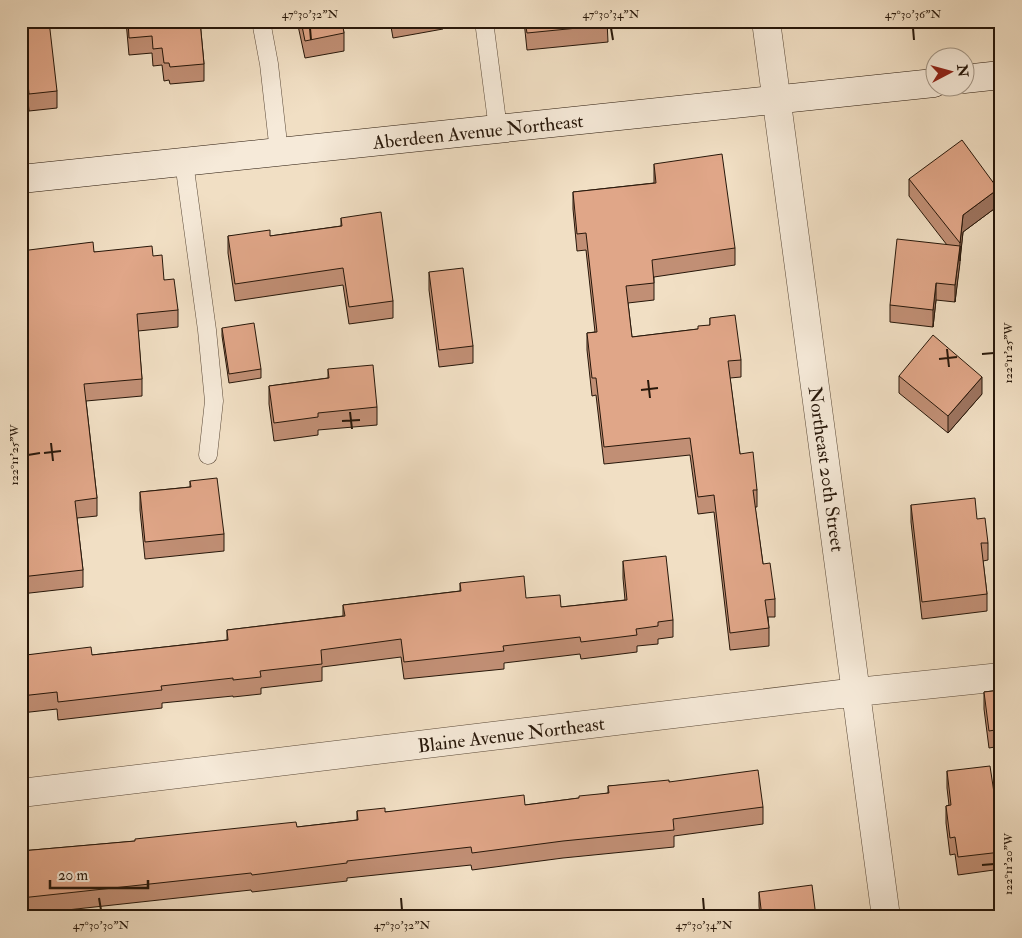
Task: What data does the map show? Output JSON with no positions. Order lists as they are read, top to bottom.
{
  "streets": {
    "street": ["Aberdeen Avenue Northeast", "Northeast 20th Street", "Blaine Avenue Northeast"]
  },
  "crossings": [
    ["Aberdeen Avenue Northeast", "Northeast 20th Street"],
    ["Northeast 20th Street", "Blaine Avenue Northeast"]
  ],
  "scale_bar": "20 m",
  "north": "right",
  "coordinates": [
    "47°30'32\"N",
    "47°30'34\"N",
    "47°30'36\"N",
    "122°11'25\"W",
    "122°11'20\"W",
    "47°30'30\"N"
  ]
}
